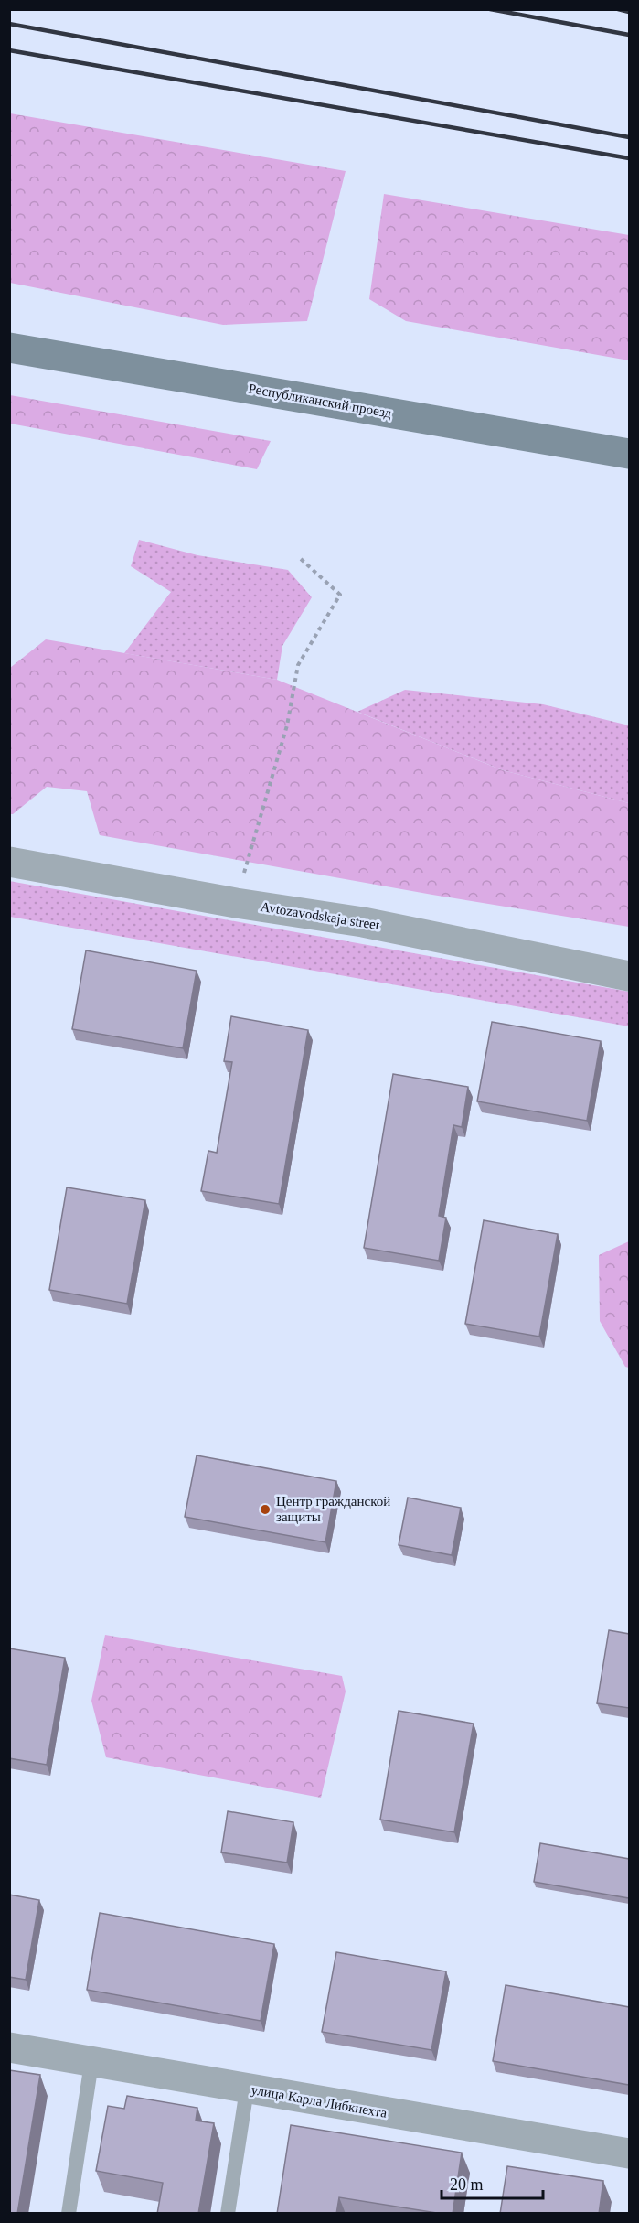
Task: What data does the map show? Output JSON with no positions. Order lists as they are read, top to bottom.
{
  "streets": {
    "main road": ["Республиканский проезд"],
    "street": ["Avtozavodskaja street", "улица Карла Либкнехта"]
  },
  "places": ["Центр гражданской защиты"],
  "scale_bar": "20 m"
}
